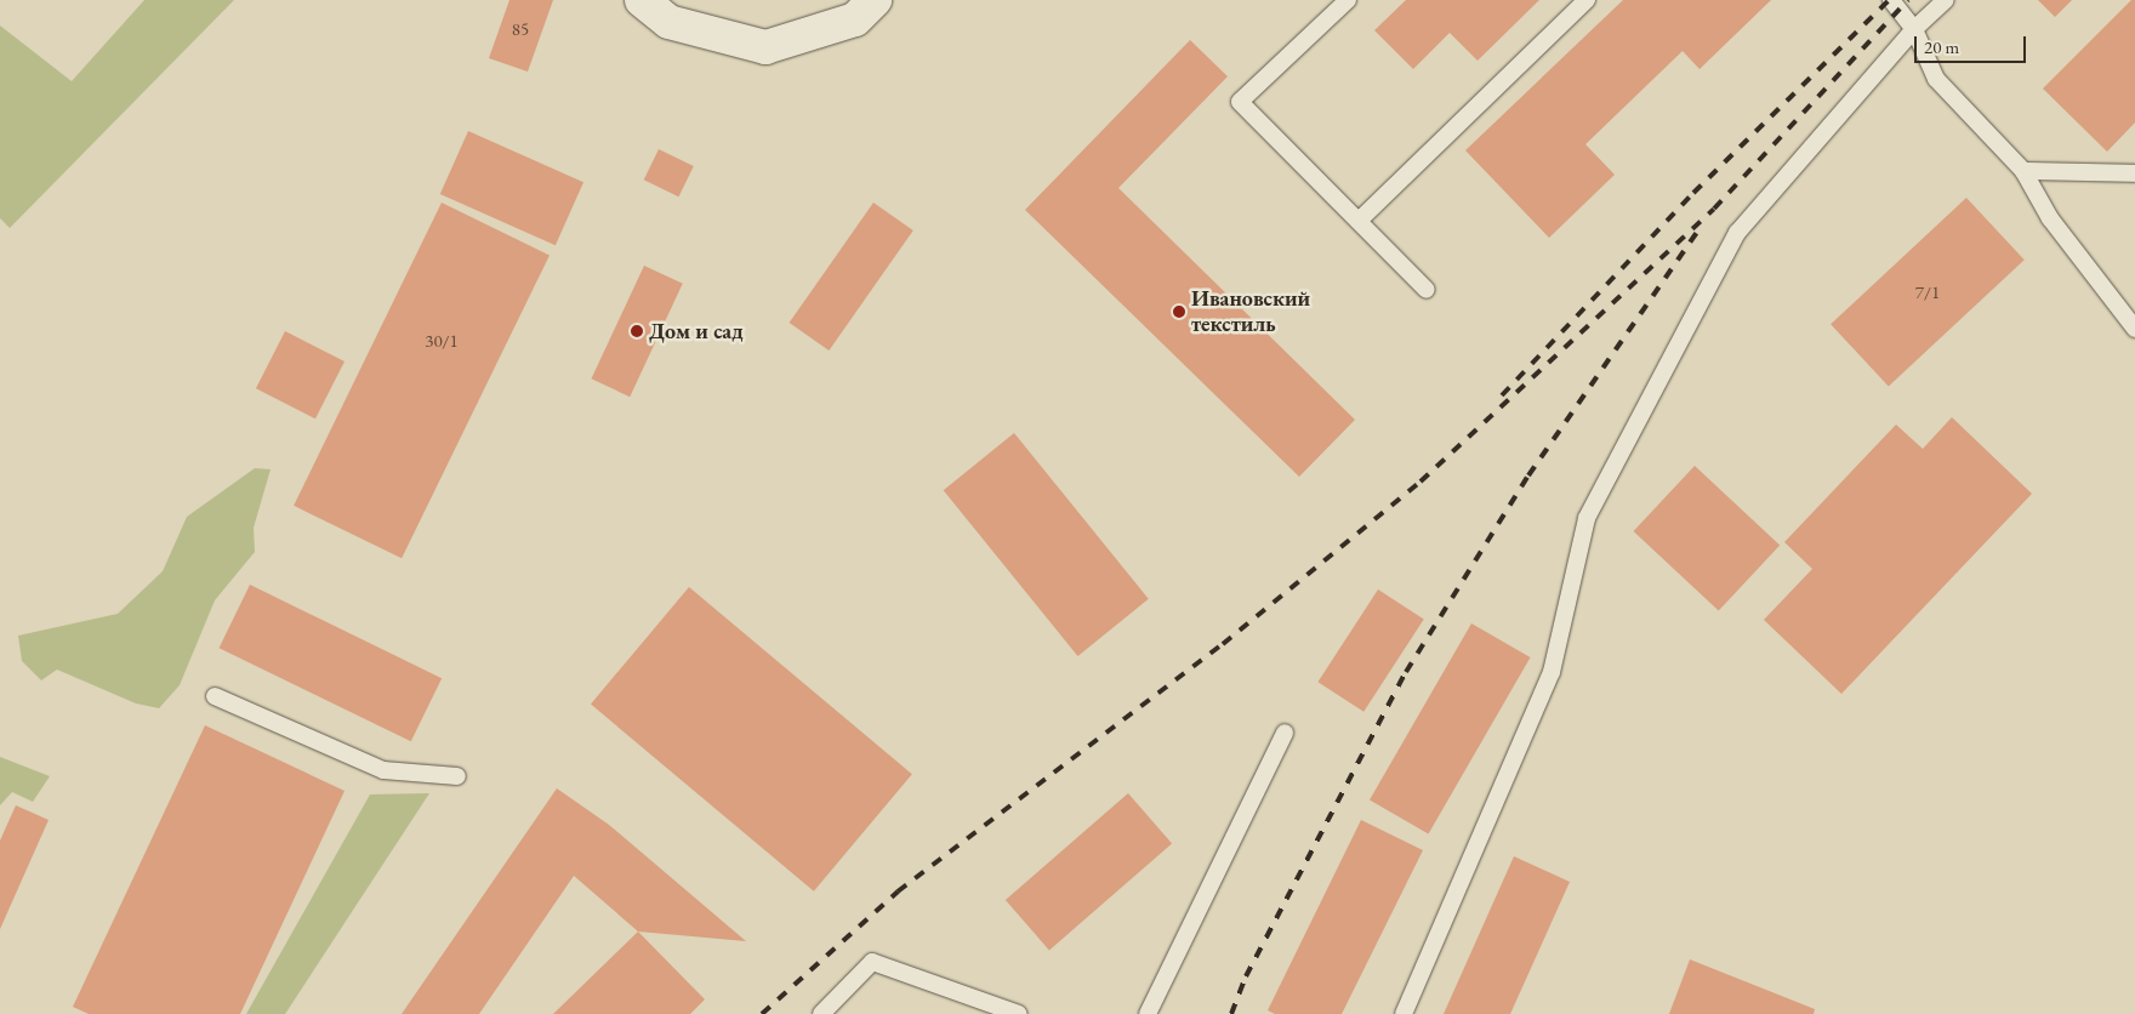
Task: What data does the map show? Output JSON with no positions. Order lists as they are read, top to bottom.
{
  "places": ["Ивановский текстиль", "Дом и сад"],
  "house_numbers": ["85", "7/1", "30/1"],
  "scale_bar": "20 m"
}
